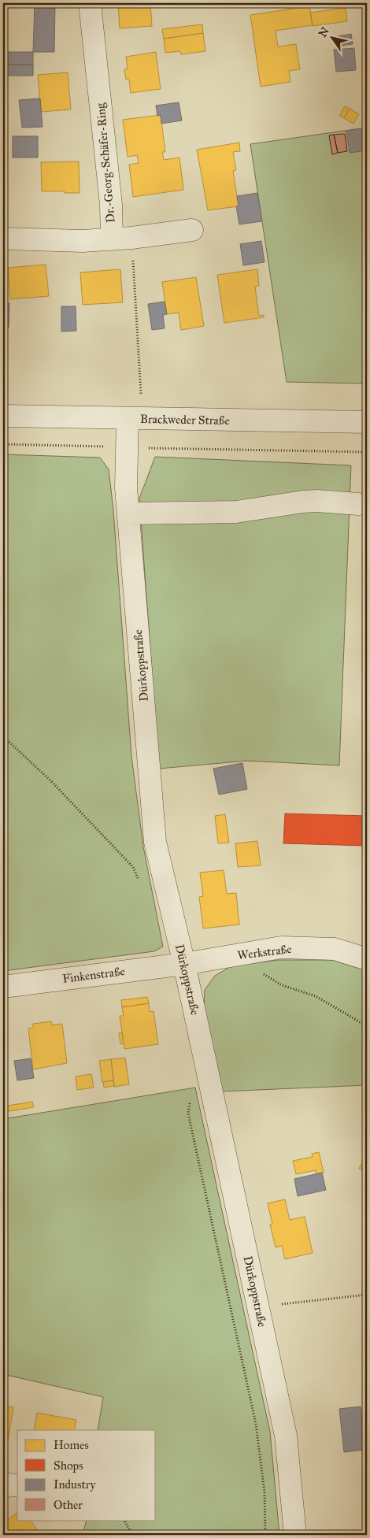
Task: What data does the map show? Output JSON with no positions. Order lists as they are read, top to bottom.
{
  "streets": {
    "street": [
      "Dr.-Georg-Schäfer-Ring",
      "Brackweder Straße",
      "Dürkoppstraße",
      "Werkstraße",
      "Finkenstraße"
    ]
  },
  "crossings": [
    ["Brackweder Straße", "Dürkoppstraße"],
    ["Dürkoppstraße", "Werkstraße"],
    ["Dürkoppstraße", "Finkenstraße"],
    ["Werkstraße", "Finkenstraße"]
  ],
  "legend": [
    "Homes",
    "Shops",
    "Industry",
    "Other"
  ],
  "north": "top left"
}
